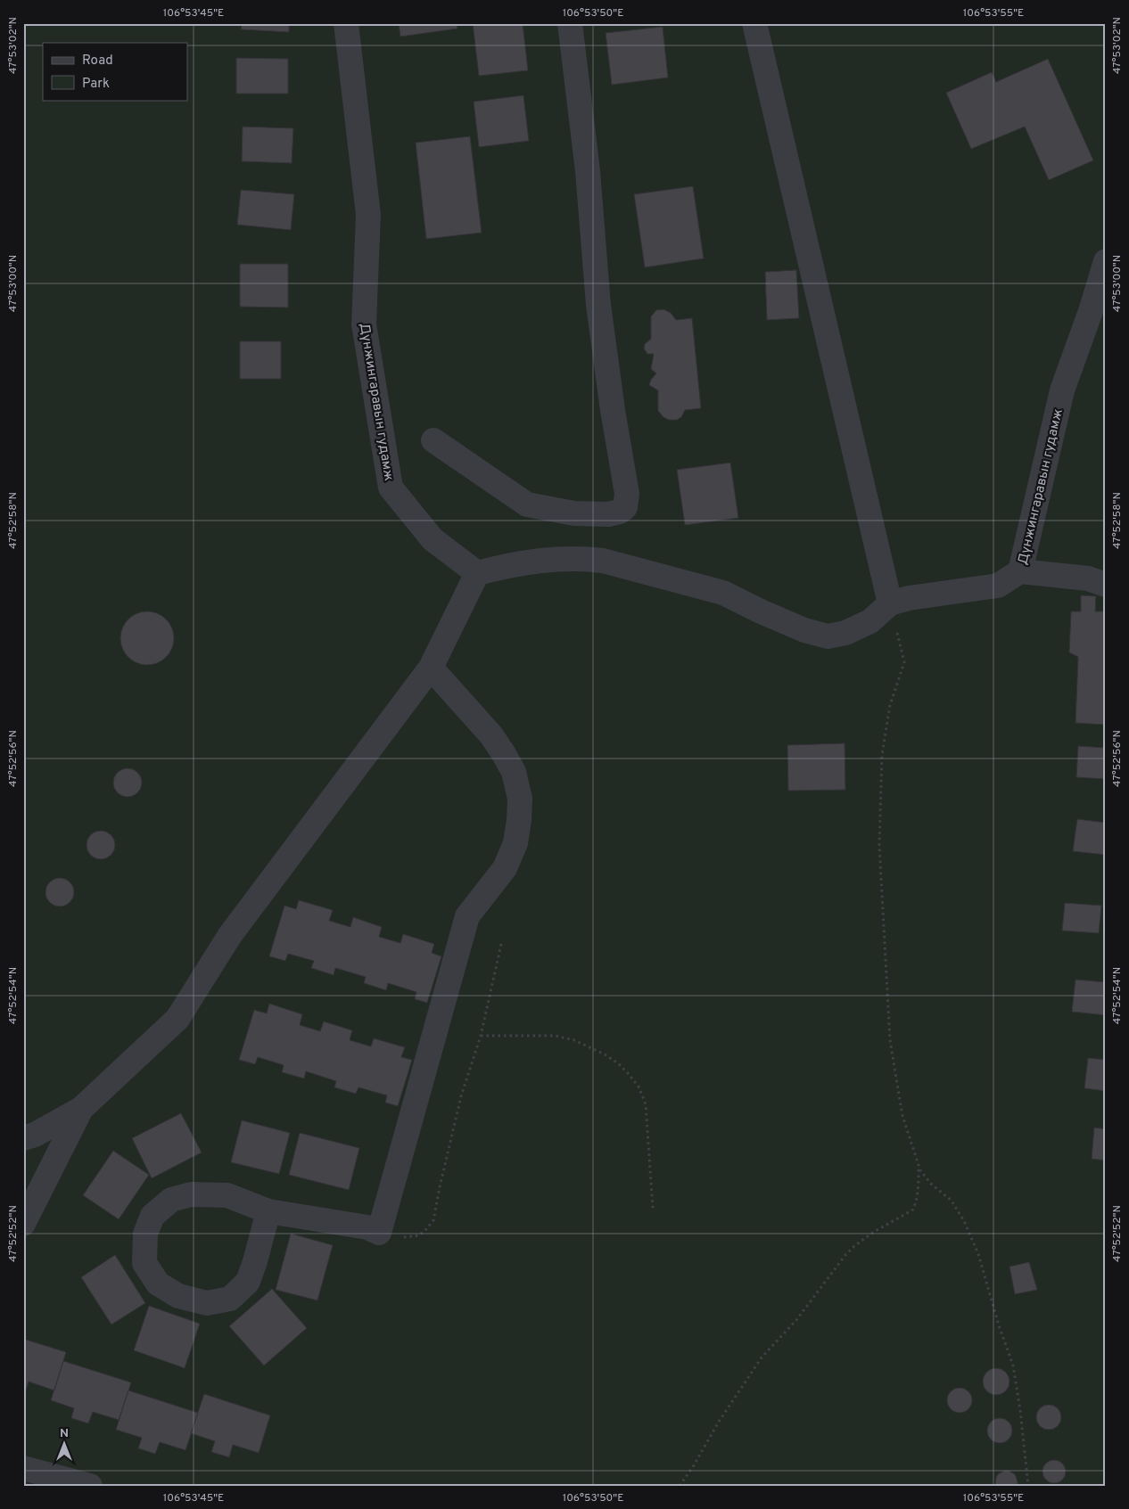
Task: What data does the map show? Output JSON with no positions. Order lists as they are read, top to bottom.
{
  "streets": {
    "street": ["Дүнжингаравын гудамж"]
  },
  "legend": ["Road", "Park"],
  "north": "top",
  "coordinates": [
    "106°53'45\"E",
    "106°53'50\"E",
    "106°53'55\"E",
    "47°53'02\"N",
    "47°53'00\"N",
    "47°52'58\"N",
    "47°52'56\"N",
    "47°52'54\"N",
    "47°52'52\"N"
  ]
}
